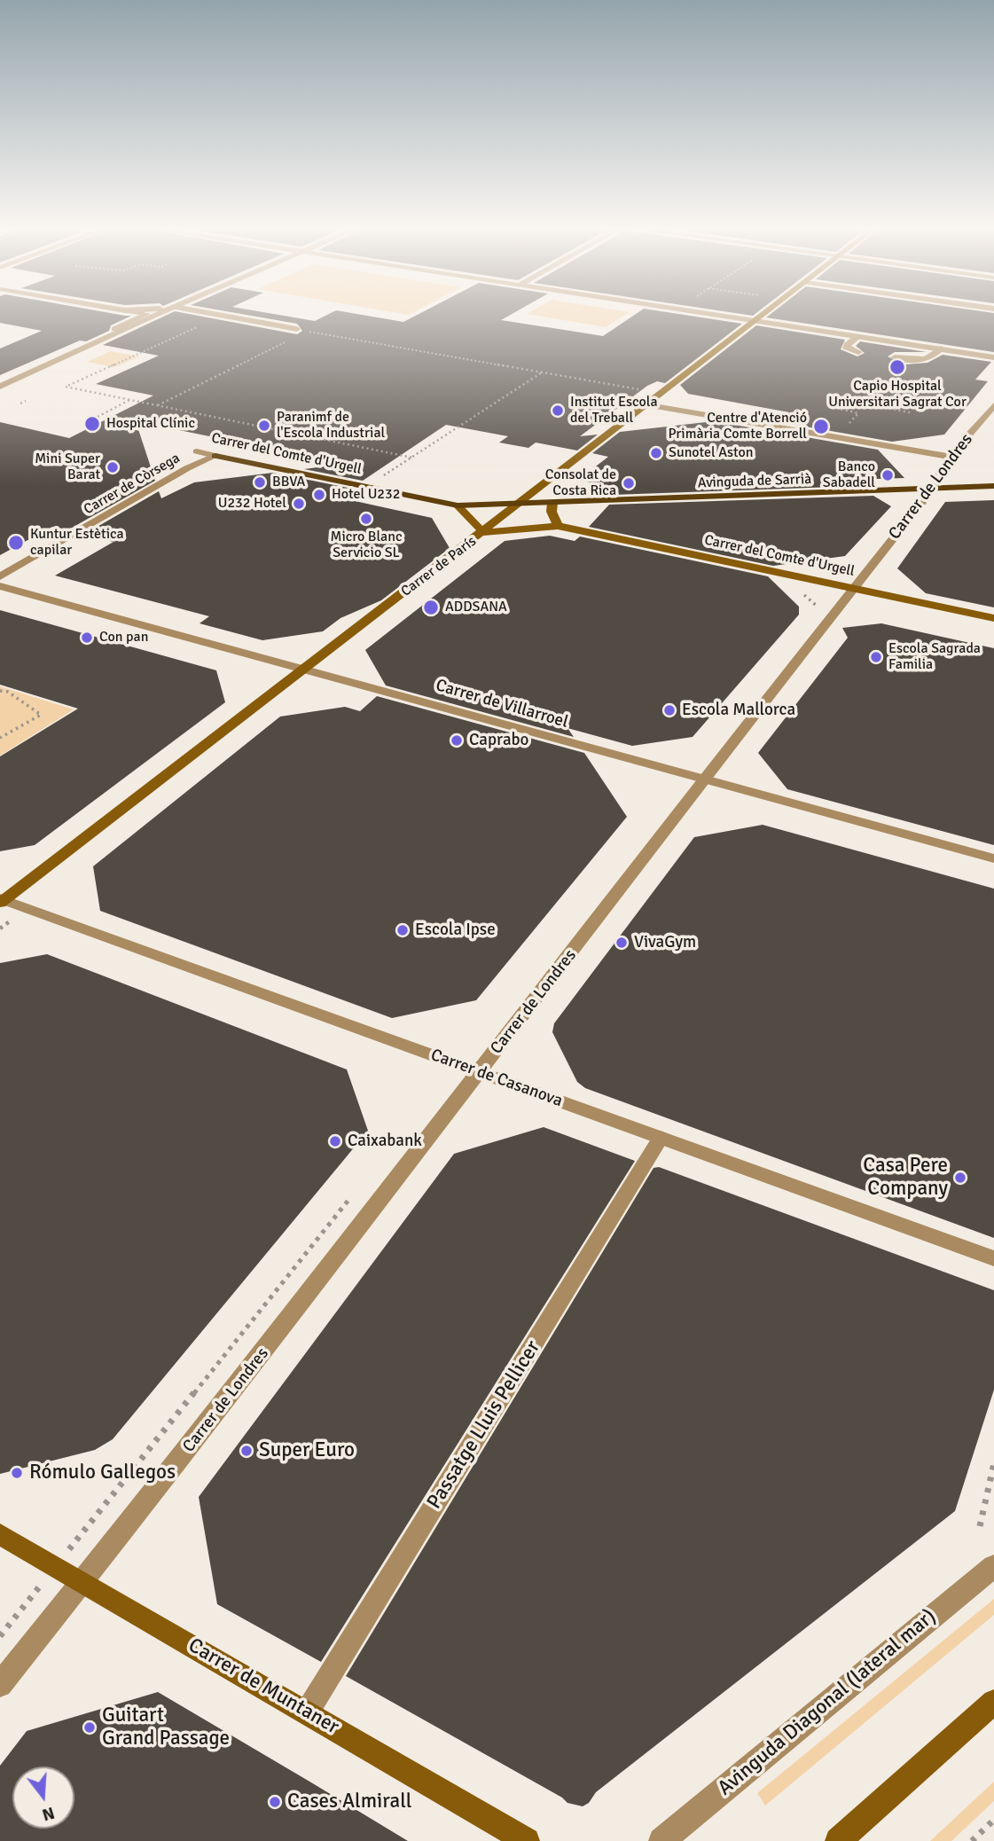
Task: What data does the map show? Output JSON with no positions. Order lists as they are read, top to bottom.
{
  "streets": {
    "main road": [
      "Carrer del Comte d'Urgell",
      "Avinguda de Sarrià",
      "Carrer de París",
      "Carrer de Muntaner"
    ],
    "street": [
      "Carrer de Còrsega",
      "Carrer de Londres",
      "Carrer de Villarroel",
      "Carrer de Casanova",
      "Passatge Lluis Pellicer",
      "Avinguda Diagonal (lateral mar)"
    ]
  },
  "crossings": [
    ["Carrer del Comte d'Urgell", "Avinguda de Sarrià"],
    ["Carrer del Comte d'Urgell", "Carrer de Còrsega"],
    ["Carrer del Comte d'Urgell", "Carrer de Londres"],
    ["Carrer del Comte d'Urgell", "Carrer de París"],
    ["Avinguda de Sarrià", "Carrer de Londres"],
    ["Avinguda de Sarrià", "Carrer de París"],
    ["Carrer de Londres", "Carrer de Villarroel"],
    ["Carrer de Londres", "Carrer de Casanova"],
    ["Carrer de Londres", "Carrer de Muntaner"],
    ["Carrer de París", "Carrer de Villarroel"],
    ["Carrer de París", "Carrer de Casanova"],
    ["Carrer de Casanova", "Passatge Lluis Pellicer"],
    ["Passatge Lluis Pellicer", "Carrer de Muntaner"]
  ],
  "places": [
    "Capio Hospital Universitari Sagrat Cor",
    "Institut Escola del Treball",
    "Hospital Clínic",
    "Paranimf de l'Escola Industrial",
    "Centre d'Atenció Primària Comte Borrell",
    "Sunotel Aston",
    "Mini Super Barat",
    "Banco Sabadell",
    "BBVA",
    "Consolat de Costa Rica",
    "Hotel U232",
    "U232 Hotel",
    "Micro Blanc Servicio SL",
    "Kuntur Estètica capilar",
    "ADDSANA",
    "Con pan",
    "Escola Sagrada Familia",
    "Escola Mallorca",
    "Caprabo",
    "Escola Ipse",
    "VivaGym",
    "Caixabank",
    "Casa Pere Company",
    "Super Euro",
    "Rómulo Gallegos",
    "Guitart Grand Passage",
    "Cases Almirall"
  ],
  "north": "bottom"
}
